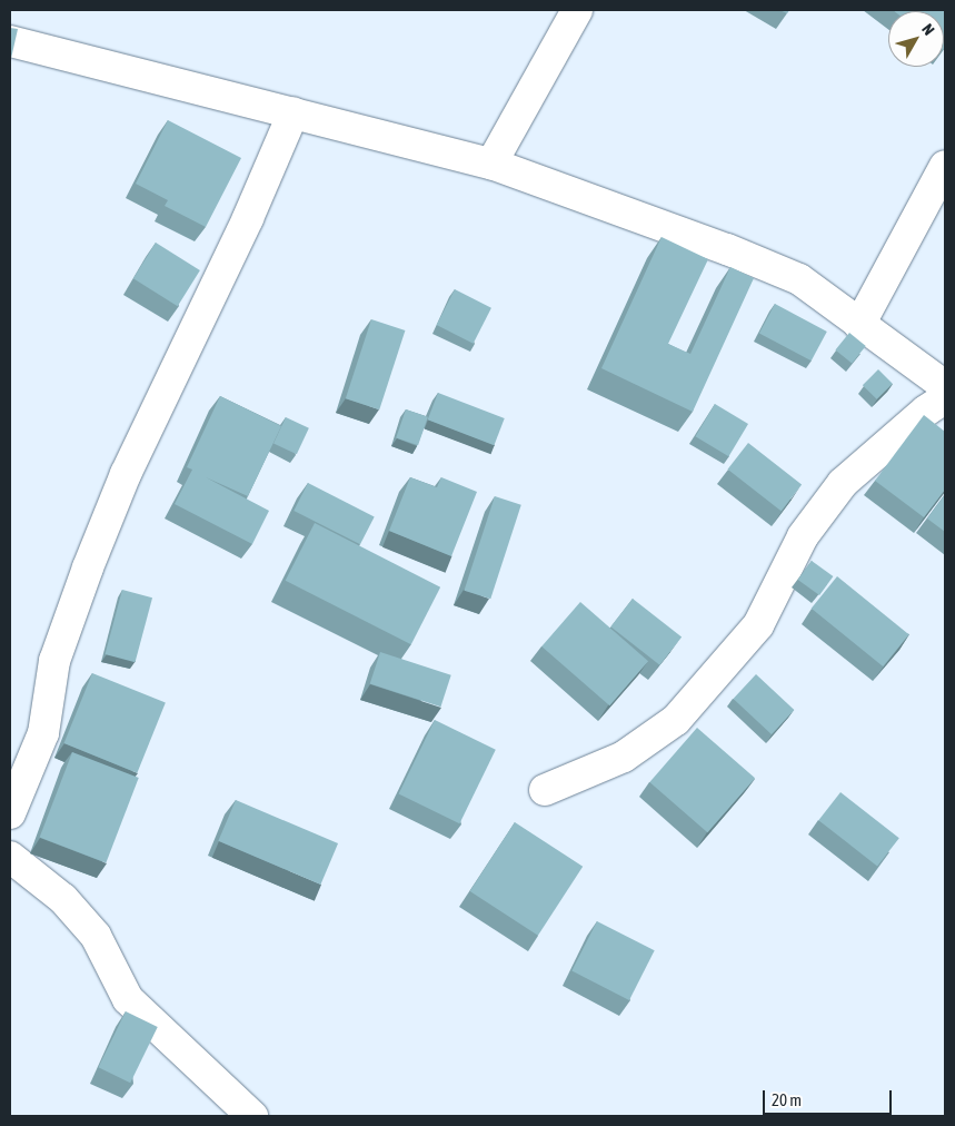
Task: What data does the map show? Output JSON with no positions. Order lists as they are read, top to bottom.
{
  "scale_bar": "20 m",
  "north": "top right"
}
